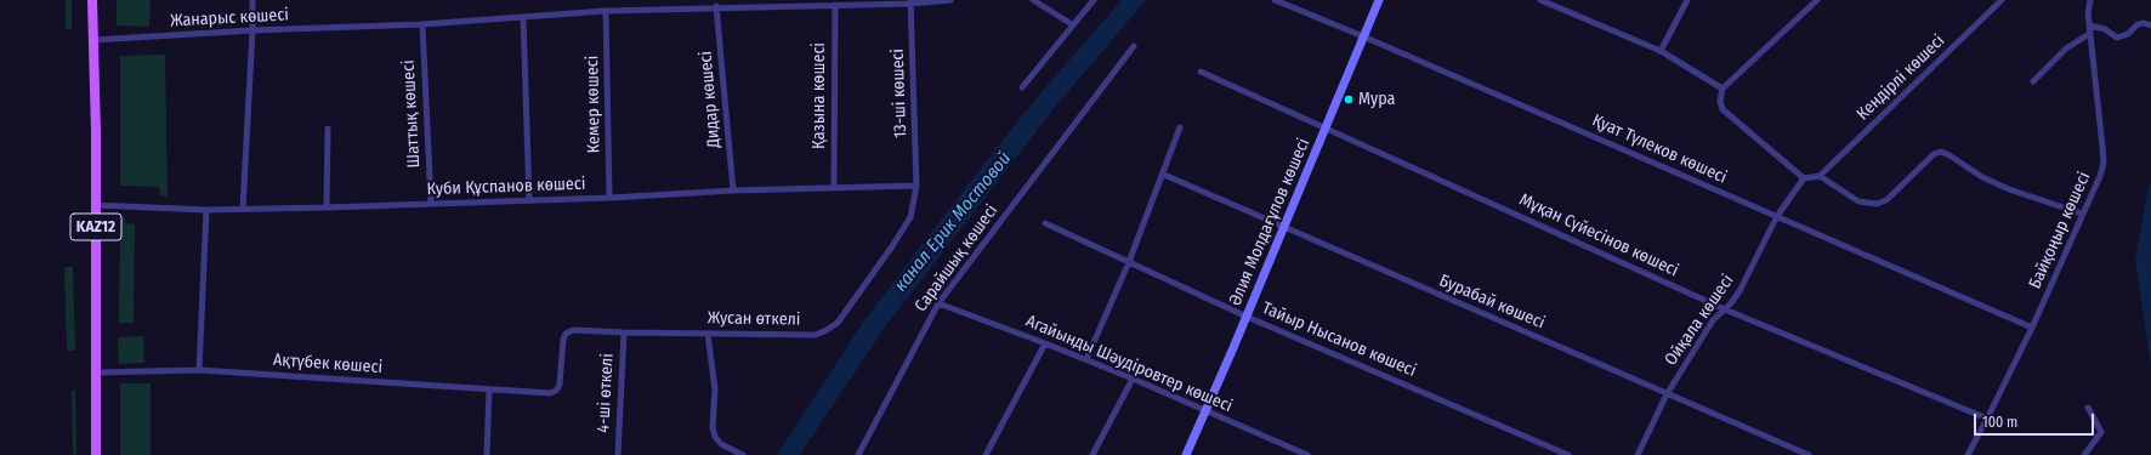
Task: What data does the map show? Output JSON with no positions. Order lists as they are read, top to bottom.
{
  "streets": {
    "main road": ["Әлия Молдағұлов көшесі", "KAZ12"],
    "street": [
      "Жанарыс көшесі",
      "Кендірлі көшесі",
      "13-ші көшесi",
      "Қазына көшесі",
      "Дидар көшесі",
      "Кемер көшесі",
      "Шаттық көшесі",
      "Қуат Түлеков көшесі",
      "Куби Құспанов көшесi",
      "Байқоңыр көшесi",
      "Мұқан Сүйесінов көшесі",
      "Сарайшық көшесі",
      "Бурабай көшесi",
      "Жусан өткелі",
      "Ойқала көшесі",
      "Тайыр Нысанов көшесi",
      "Ақтүбек көшесi",
      "Агайынды Шәудіровтер көшесi",
      "4-шi өткелi"
    ]
  },
  "crossings": [
    ["Жанарыс көшесі", "13-ші көшесi"],
    ["Жанарыс көшесі", "Қазына көшесі"],
    ["Жанарыс көшесі", "Дидар көшесі"],
    ["Жанарыс көшесі", "Кемер көшесі"],
    ["Жанарыс көшесі", "Шаттық көшесі"],
    ["Жанарыс көшесі", "KAZ12"],
    ["13-ші көшесi", "Куби Құспанов көшесi"],
    ["13-ші көшесi", "Жусан өткелі"],
    ["Қазына көшесі", "Куби Құспанов көшесi"],
    ["Дидар көшесі", "Куби Құспанов көшесi"],
    ["Кемер көшесі", "Куби Құспанов көшесi"],
    ["Шаттық көшесі", "Куби Құспанов көшесi"],
    ["Қуат Түлеков көшесі", "Әлия Молдағұлов көшесі"],
    ["Қуат Түлеков көшесі", "Байқоңыр көшесi"],
    ["Қуат Түлеков көшесі", "Ойқала көшесі"],
    ["Куби Құспанов көшесi", "KAZ12"],
    ["Куби Құспанов көшесi", "Жусан өткелі"],
    ["Әлия Молдағұлов көшесі", "Мұқан Сүйесінов көшесі"],
    ["Әлия Молдағұлов көшесі", "Бурабай көшесi"],
    ["Әлия Молдағұлов көшесі", "Тайыр Нысанов көшесi"],
    ["Әлия Молдағұлов көшесі", "Агайынды Шәудіровтер көшесi"],
    ["KAZ12", "Ақтүбек көшесi"],
    ["Байқоңыр көшесi", "Мұқан Сүйесінов көшесі"],
    ["Мұқан Сүйесінов көшесі", "Ойқала көшесі"],
    ["Сарайшық көшесі", "Агайынды Шәудіровтер көшесi"],
    ["Бурабай көшесi", "Ойқала көшесі"],
    ["Жусан өткелі", "Ақтүбек көшесi"],
    ["Жусан өткелі", "4-шi өткелi"]
  ],
  "water": ["канал Ерик Мостовой"],
  "places": ["Мура"],
  "scale_bar": "100 m"
}
